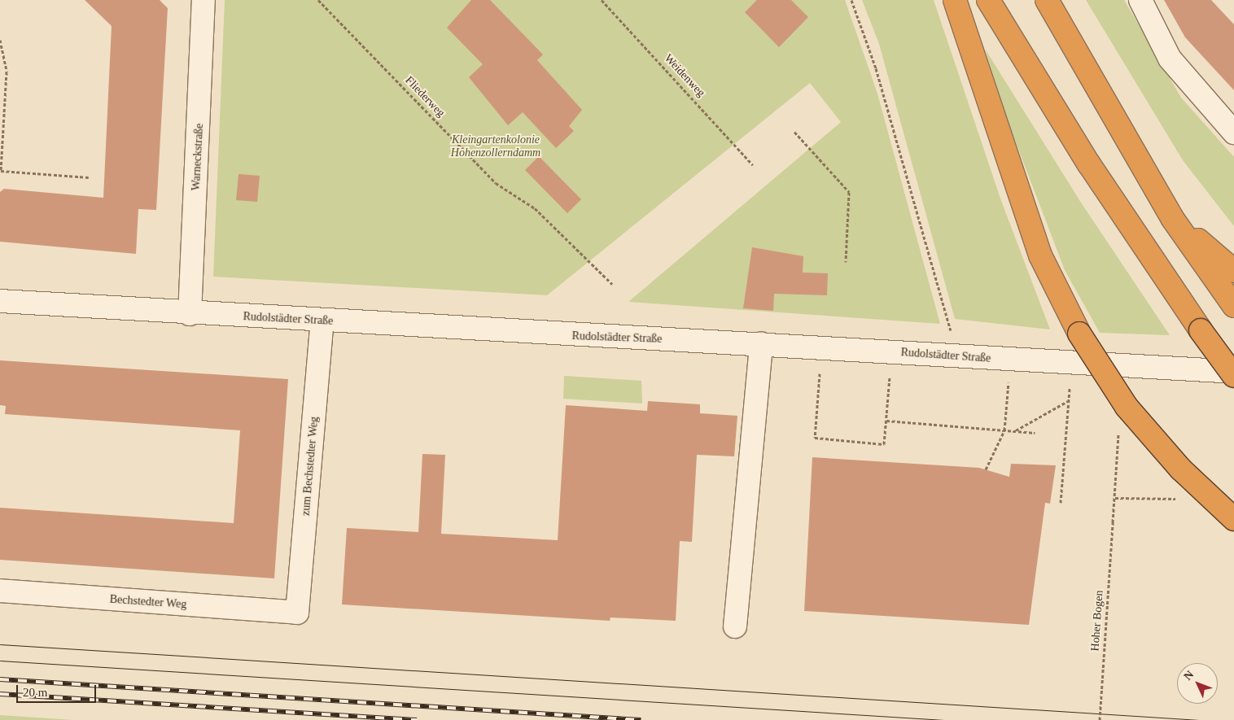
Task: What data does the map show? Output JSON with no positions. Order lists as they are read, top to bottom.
{
  "streets": {
    "street": [
      "Warneckstraße",
      "Rudolstädter Straße",
      "zum Bechstedter Weg",
      "Bechstedter Weg"
    ],
    "path": ["Weidenweg", "Fliederweg", "Hoher Bogen"]
  },
  "crossings": [
    ["Warneckstraße", "Rudolstädter Straße"],
    ["Rudolstädter Straße", "zum Bechstedter Weg"],
    ["zum Bechstedter Weg", "Bechstedter Weg"]
  ],
  "parks": ["Kleingartenkolonie Hohenzollerndamm"],
  "scale_bar": "20 m",
  "north": "top left"
}
